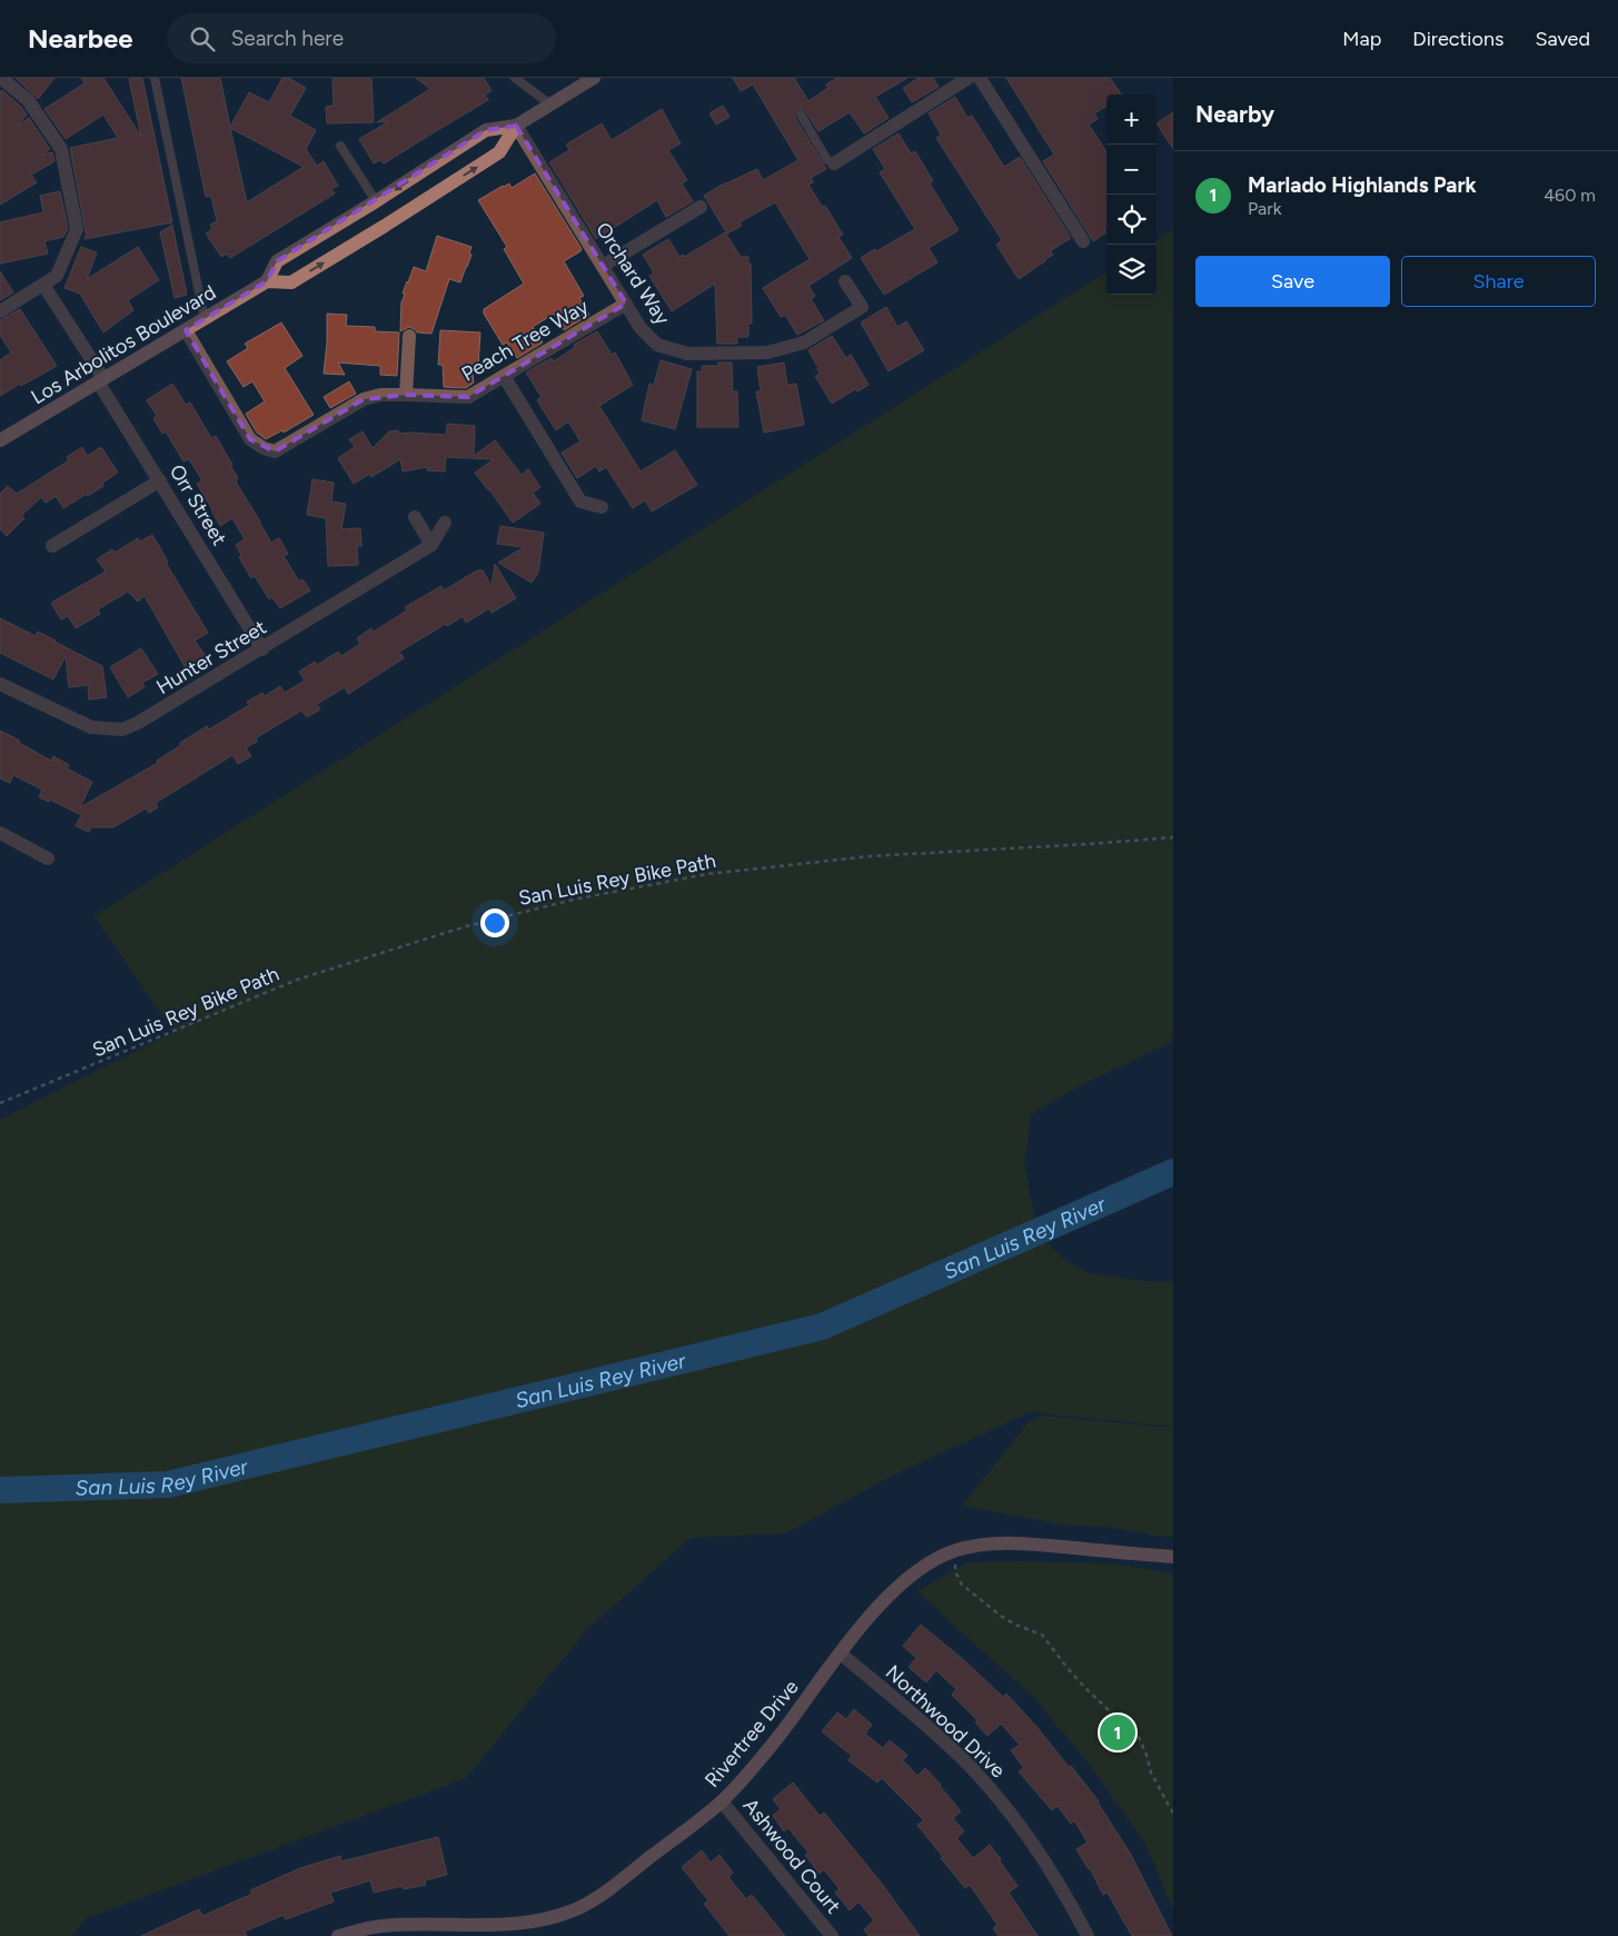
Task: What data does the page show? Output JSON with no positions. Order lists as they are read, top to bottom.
{
  "streets": {
    "street": [
      "Orchard Way",
      "Peach Tree Way",
      "Los Arbolitos Boulevard",
      "Orr Street",
      "Hunter Street",
      "Northwood Drive",
      "Rivertree Drive",
      "Ashwood Court"
    ],
    "path": ["San Luis Rey Bike Path"]
  },
  "crossings": [
    ["Orchard Way", "Peach Tree Way"],
    ["Orchard Way", "Los Arbolitos Boulevard"],
    ["Peach Tree Way", "Los Arbolitos Boulevard"],
    ["Los Arbolitos Boulevard", "Orr Street"],
    ["Orr Street", "Hunter Street"],
    ["Northwood Drive", "Rivertree Drive"],
    ["Rivertree Drive", "Ashwood Court"]
  ],
  "water": ["San Luis Rey River"],
  "page": {
    "header": "Nearbee",
    "search": "Search here",
    "nav": ["Map", "Directions", "Saved"],
    "heading": "Nearby",
    "map_buttons": ["+", "−"],
    "list": [
      {
        "mark": "1",
        "name": "Marlado Highlands Park",
        "note": "Park",
        "value": "460 m"
      }
    ],
    "buttons": ["Save", "Share"],
    "pins": "1"
  }
}
